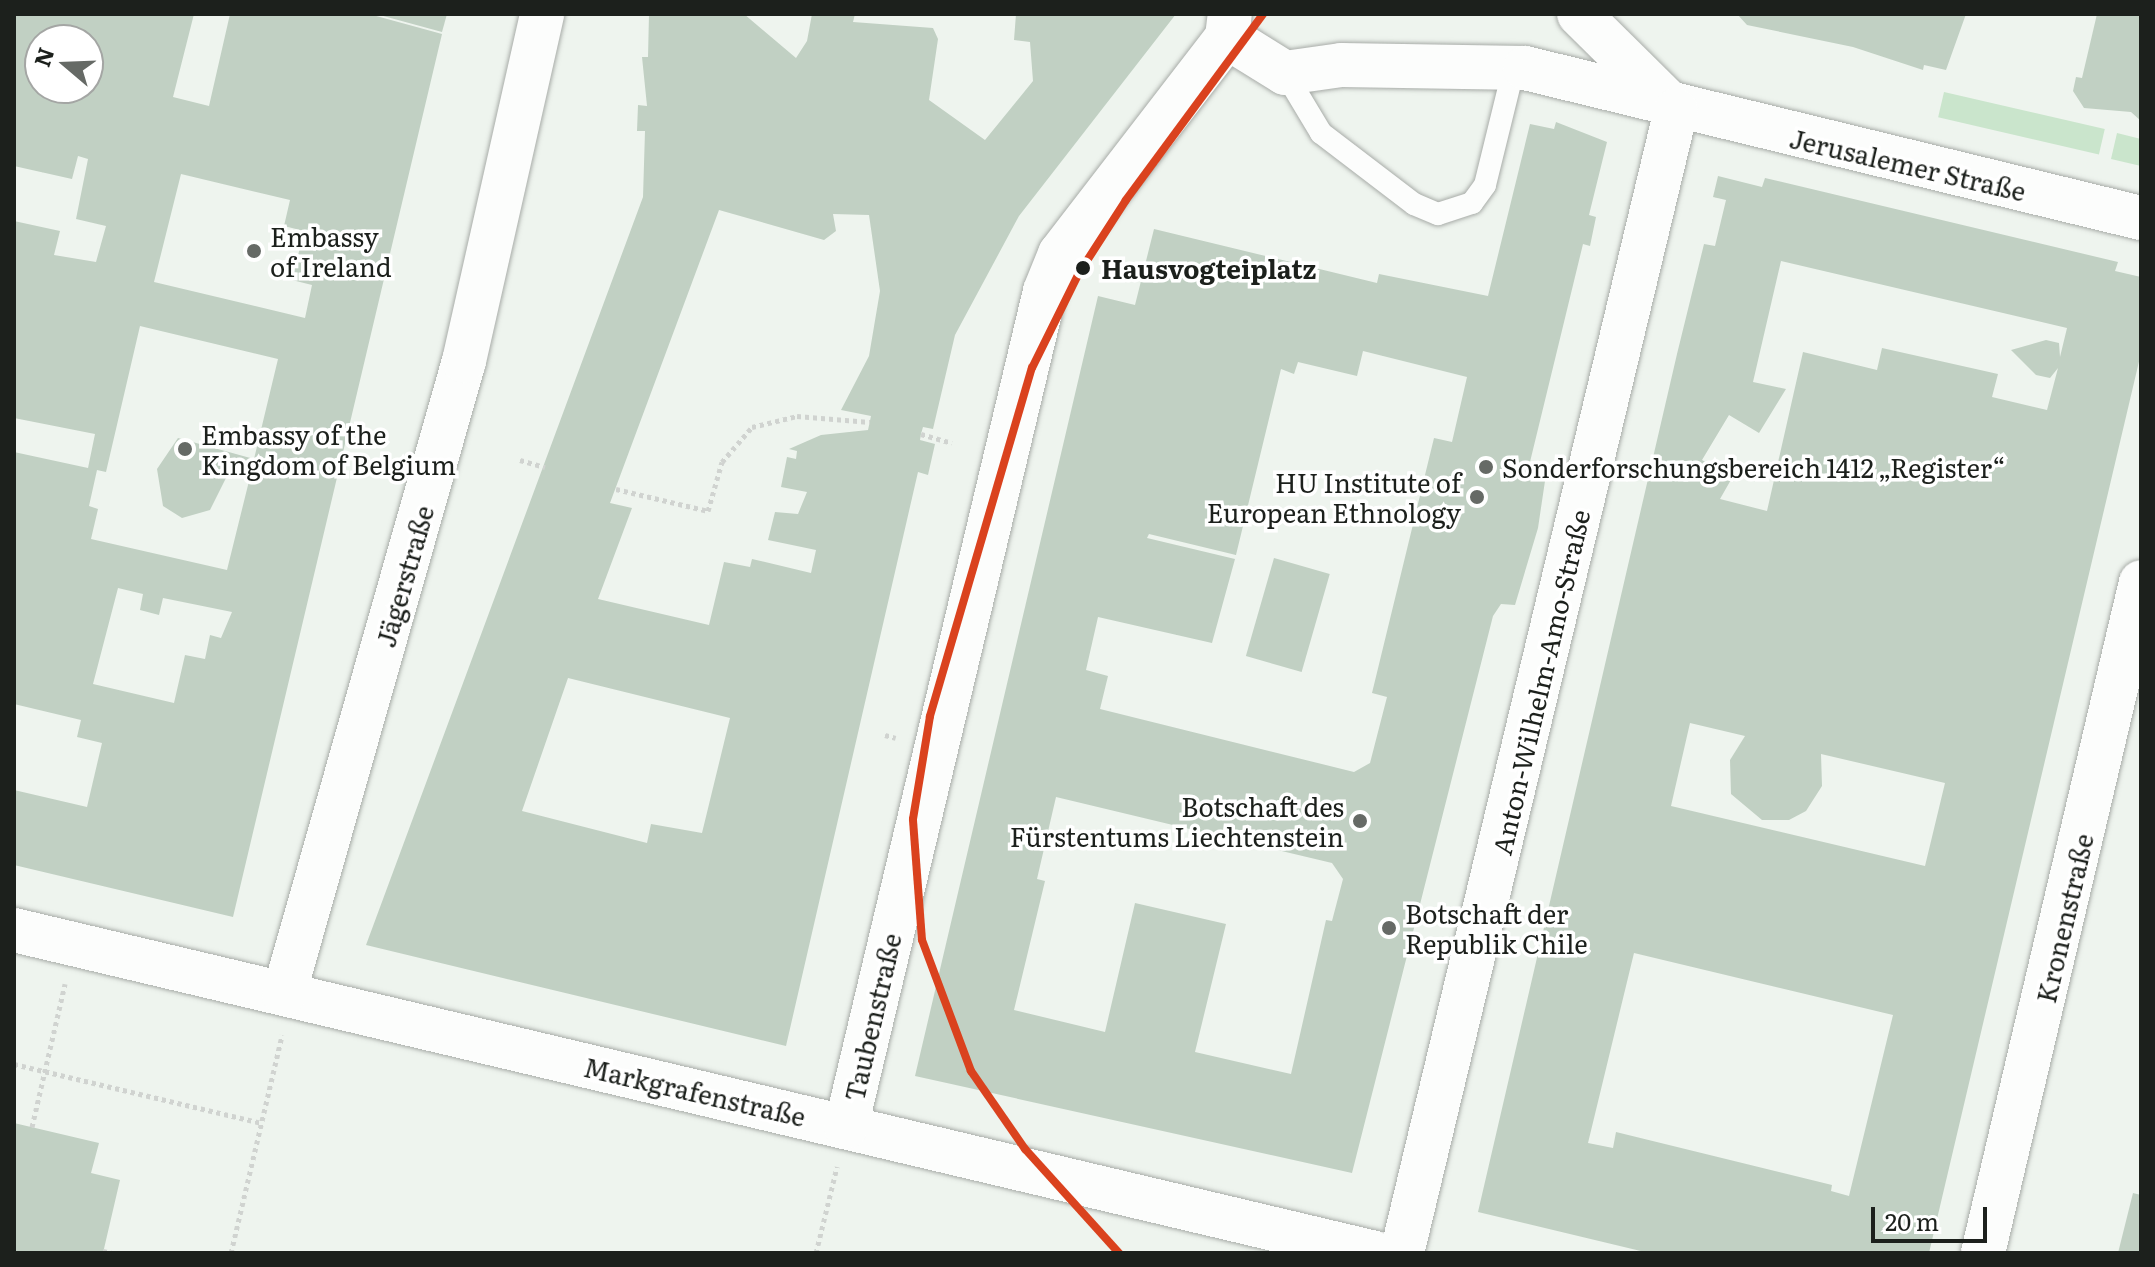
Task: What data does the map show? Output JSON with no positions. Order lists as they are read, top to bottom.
{
  "streets": {
    "street": [
      "Jerusalemer Straße",
      "Jägerstraße",
      "Anton-Wilhelm-Amo-Straße",
      "Kronenstraße",
      "Taubenstraße",
      "Markgrafenstraße"
    ]
  },
  "crossings": [
    ["Jerusalemer Straße", "Anton-Wilhelm-Amo-Straße"],
    ["Jägerstraße", "Markgrafenstraße"],
    ["Taubenstraße", "Markgrafenstraße"]
  ],
  "places": [
    "Embassy of Ireland",
    "Hausvogteiplatz",
    "Embassy of the Kingdom of Belgium",
    "Sonderforschungsbereich 1412 „Register“",
    "HU Institute of European Ethnology",
    "Botschaft des Fürstentums Liechtenstein",
    "Botschaft der Republik Chile"
  ],
  "scale_bar": "20 m",
  "north": "left"
}
